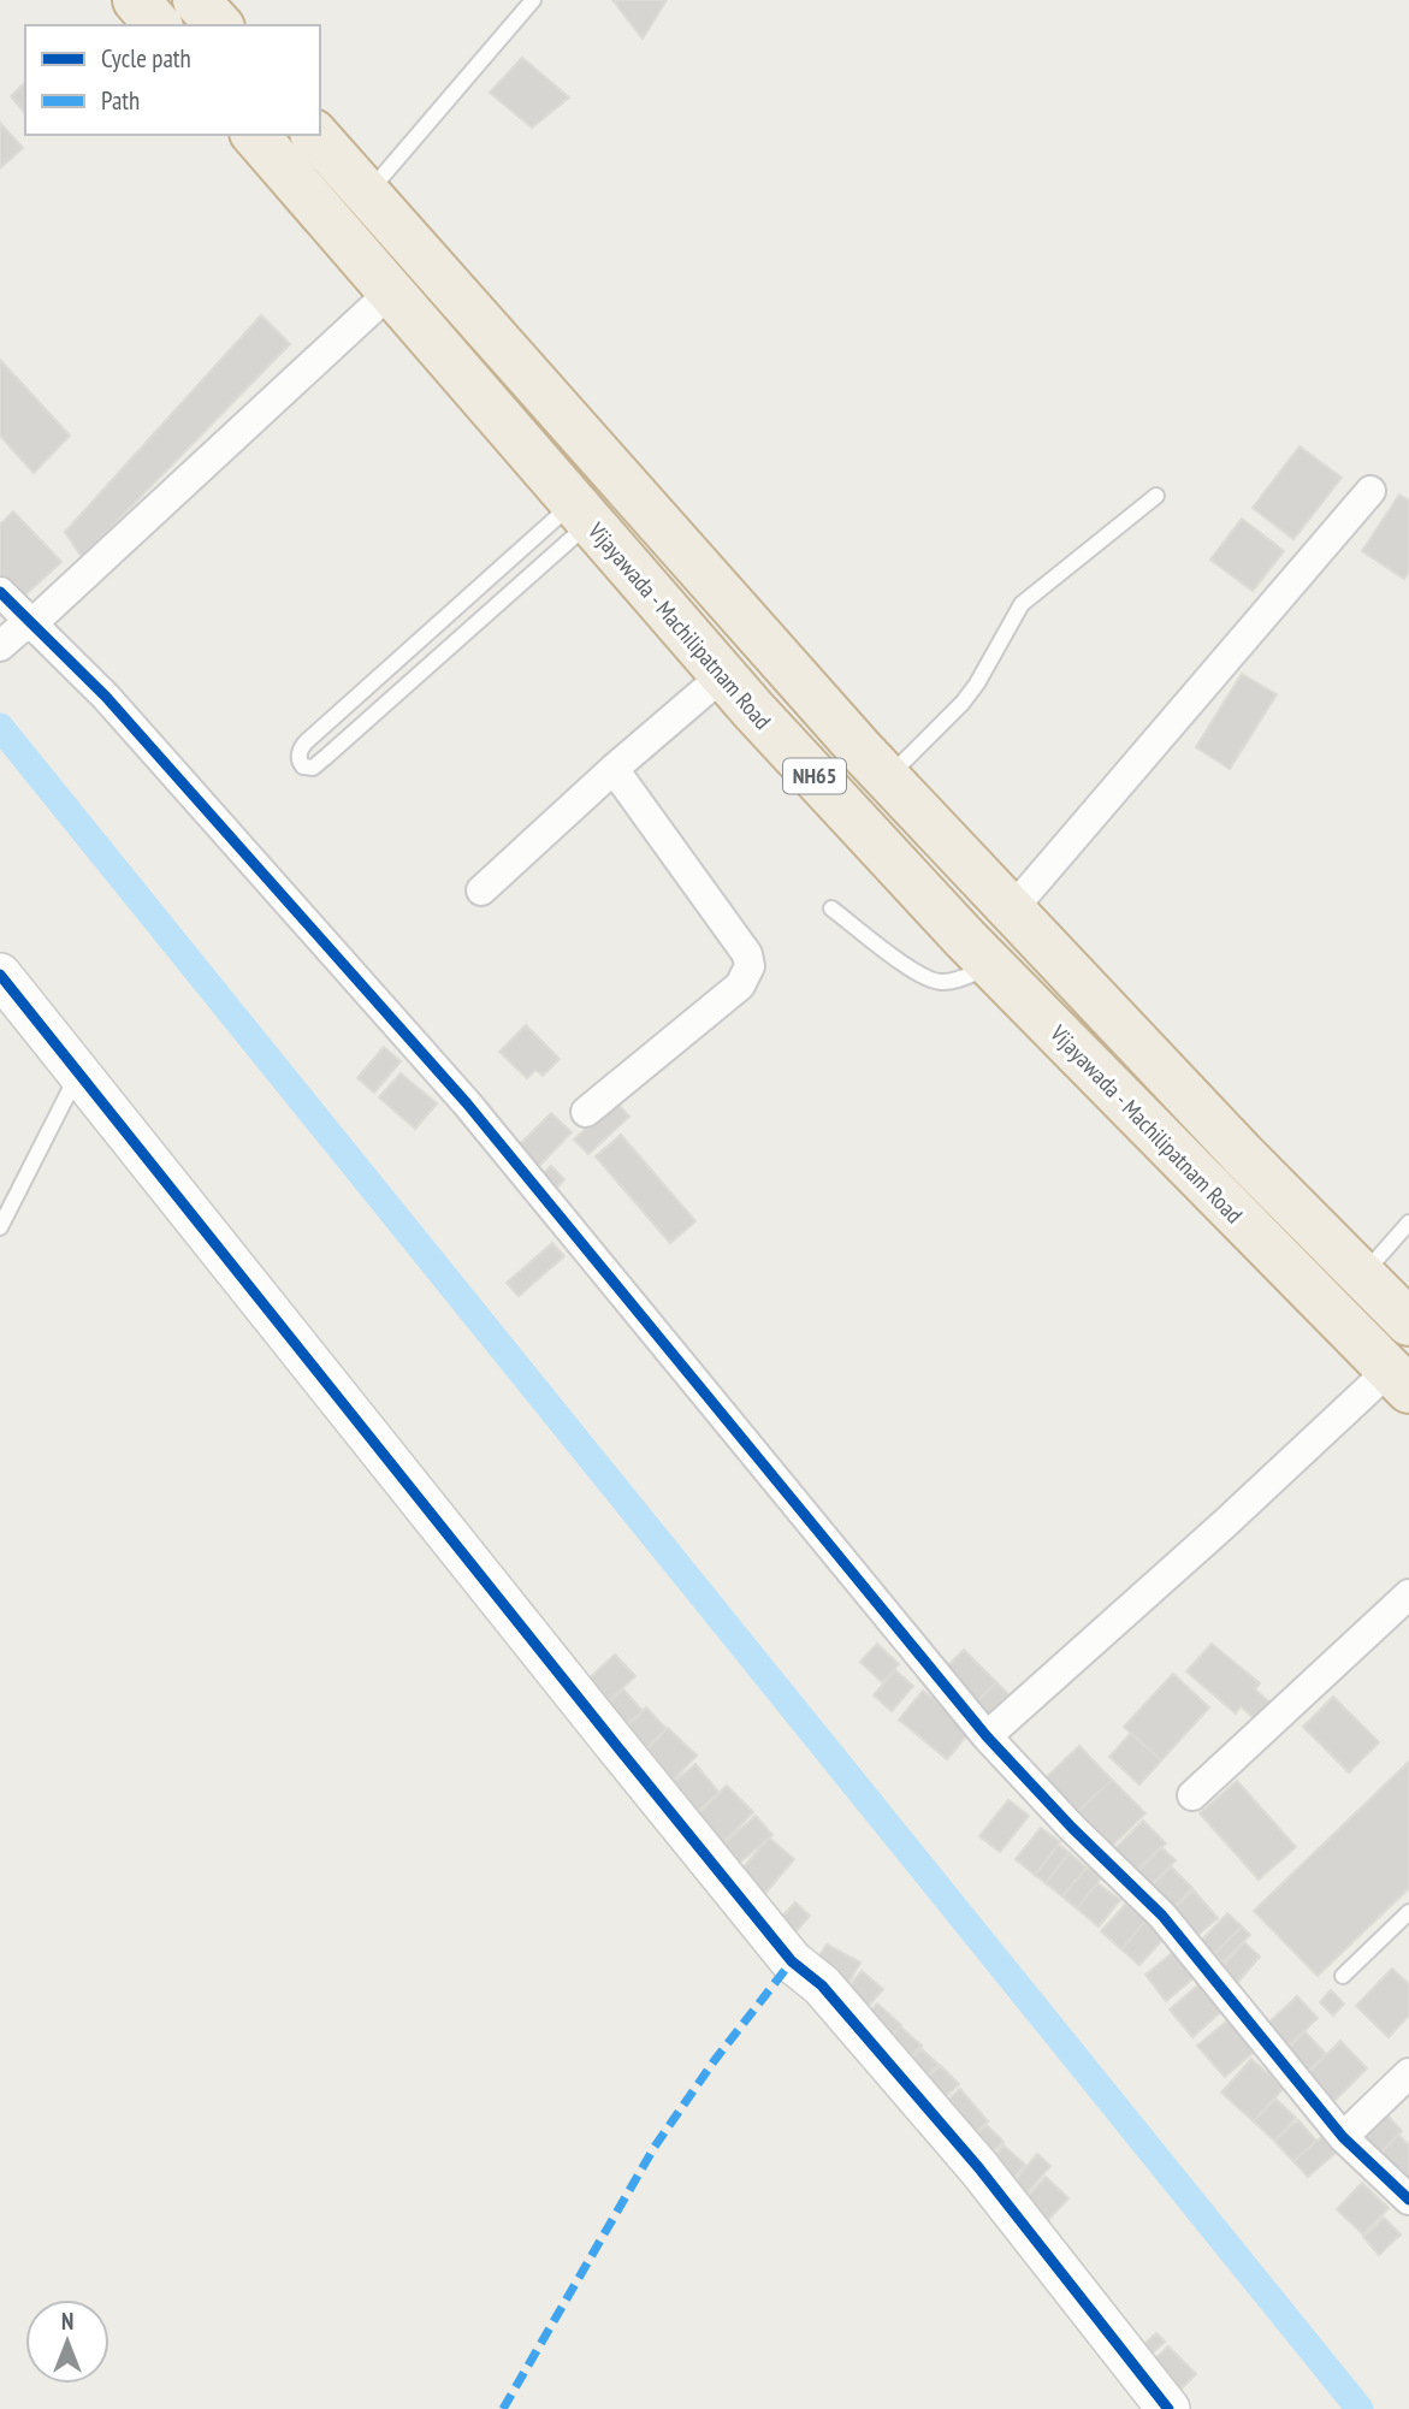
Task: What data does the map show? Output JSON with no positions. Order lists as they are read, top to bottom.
{
  "streets": {
    "highway": ["Vijayawada - Machilipatnam Road", "NH65"]
  },
  "legend": ["Cycle path", "Path"],
  "north": "top"
}
